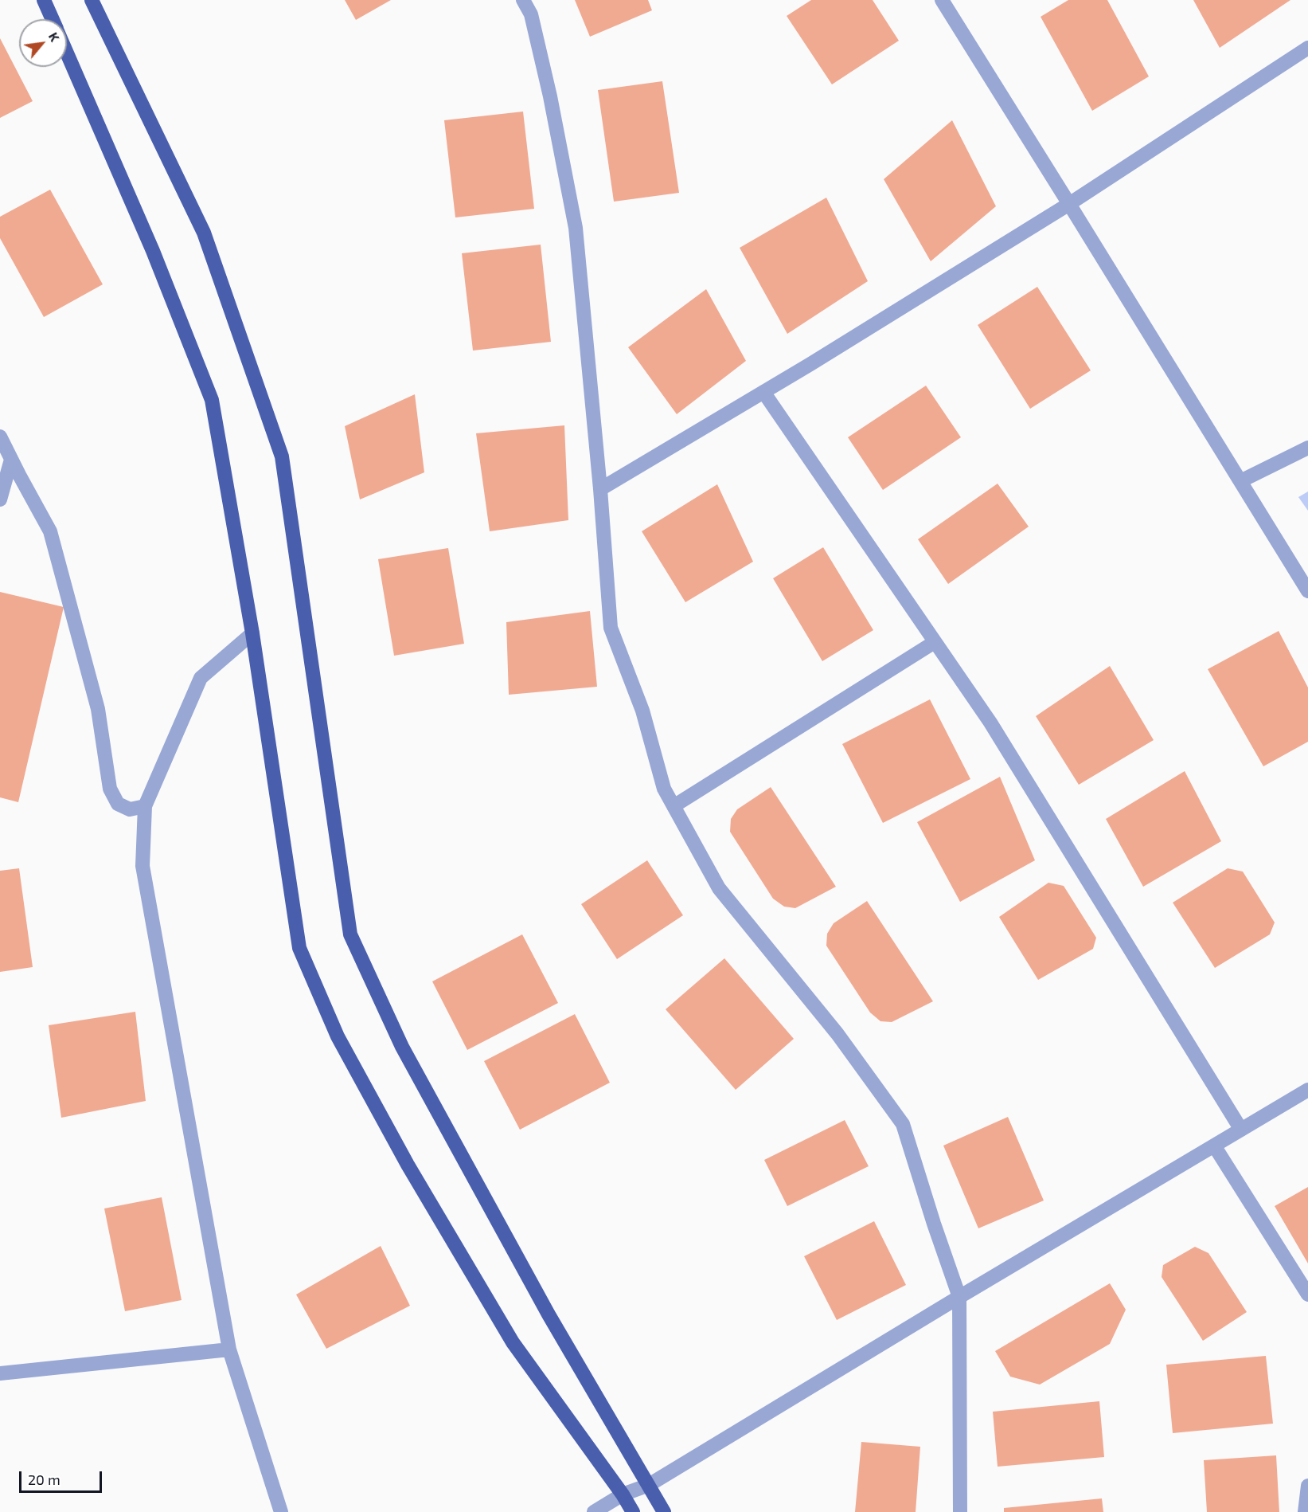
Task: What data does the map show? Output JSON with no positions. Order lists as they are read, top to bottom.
{
  "scale_bar": "20 m",
  "north": "top right"
}
